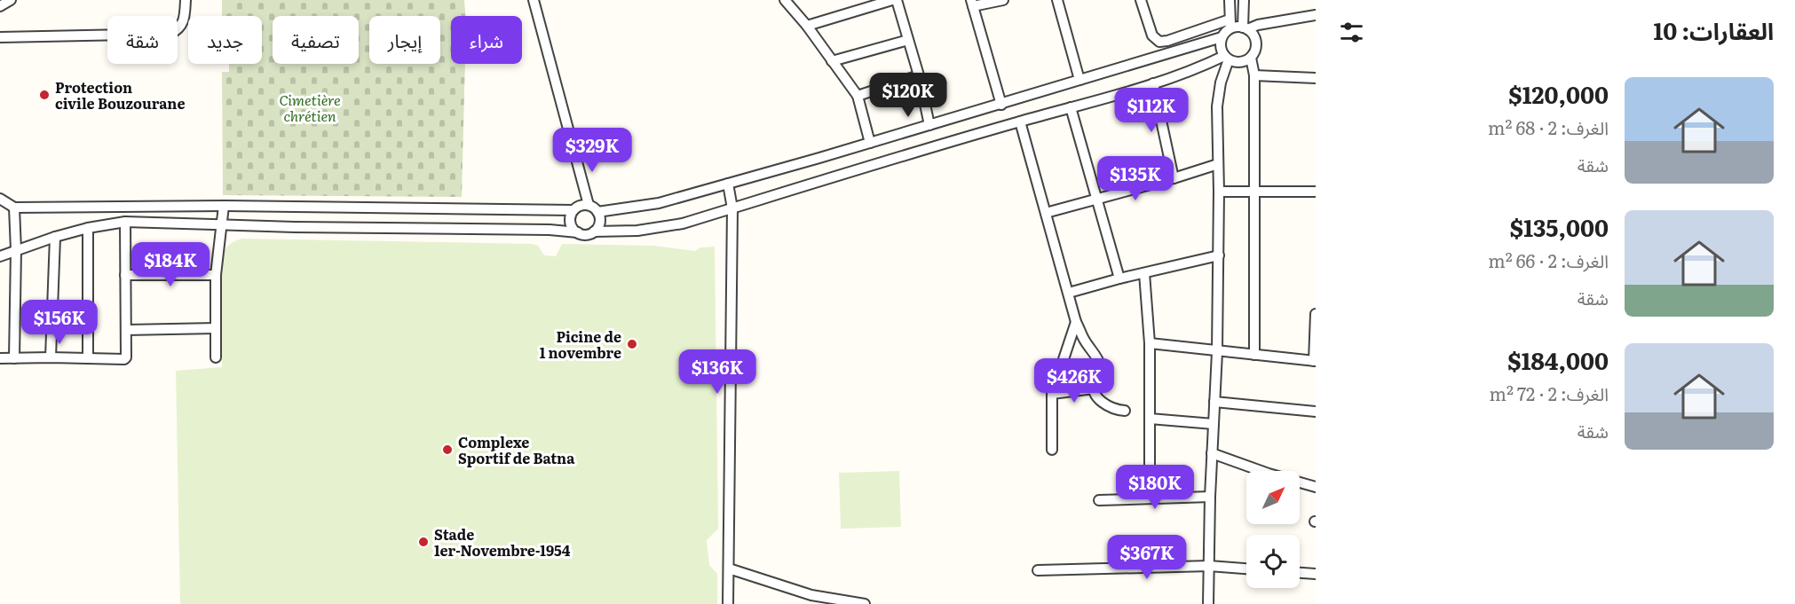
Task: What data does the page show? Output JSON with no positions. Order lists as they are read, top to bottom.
{
  "parks": ["Cimetière chrétien"],
  "places": [
    "Protection civile Bouzourane",
    "Picine de 1 novembre",
    "Complexe Sportif de Batna",
    "Stade 1er-Novembre-1954"
  ],
  "north": "top right",
  "page": {
    "heading": "العقارات: 10",
    "chip": [
      "شراء",
      "إيجار",
      "تصفية",
      "جديد",
      "شقة"
    ],
    "list": [
      {
        "name": "$120,000",
        "note": "الغرف: 2 · 68 m² · شقة"
      },
      {
        "name": "$135,000",
        "note": "الغرف: 2 · 66 m² · شقة"
      },
      {
        "name": "$184,000",
        "note": "الغرف: 2 · 72 m² · شقة"
      }
    ],
    "price": [
      "$120K",
      "$112K",
      "$329K",
      "$135K",
      "$184K",
      "$156K",
      "$136K",
      "$426K",
      "$180K",
      "$367K"
    ]
  }
}
